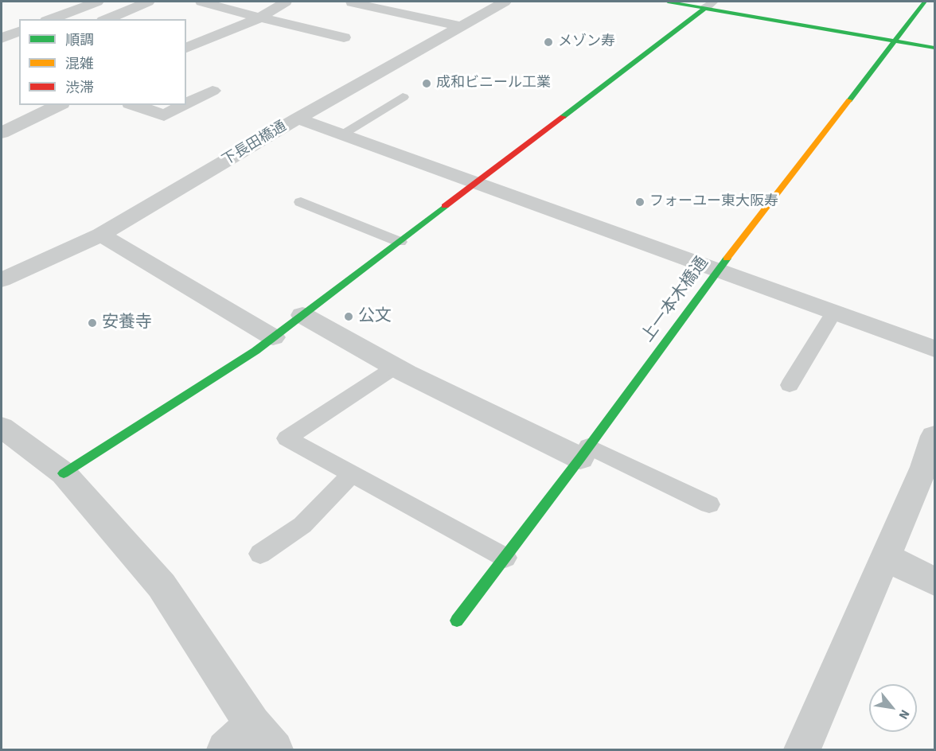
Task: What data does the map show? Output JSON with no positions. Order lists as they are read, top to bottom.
{
  "streets": {
    "street": ["下長田橋通", "上一本木橋通"]
  },
  "places": [
    "メゾン寿",
    "成和ビニール工業",
    "フォーユー東大阪寿",
    "公文",
    "安養寺"
  ],
  "legend": ["順調", "混雑", "渋滞"],
  "north": "bottom right"
}
